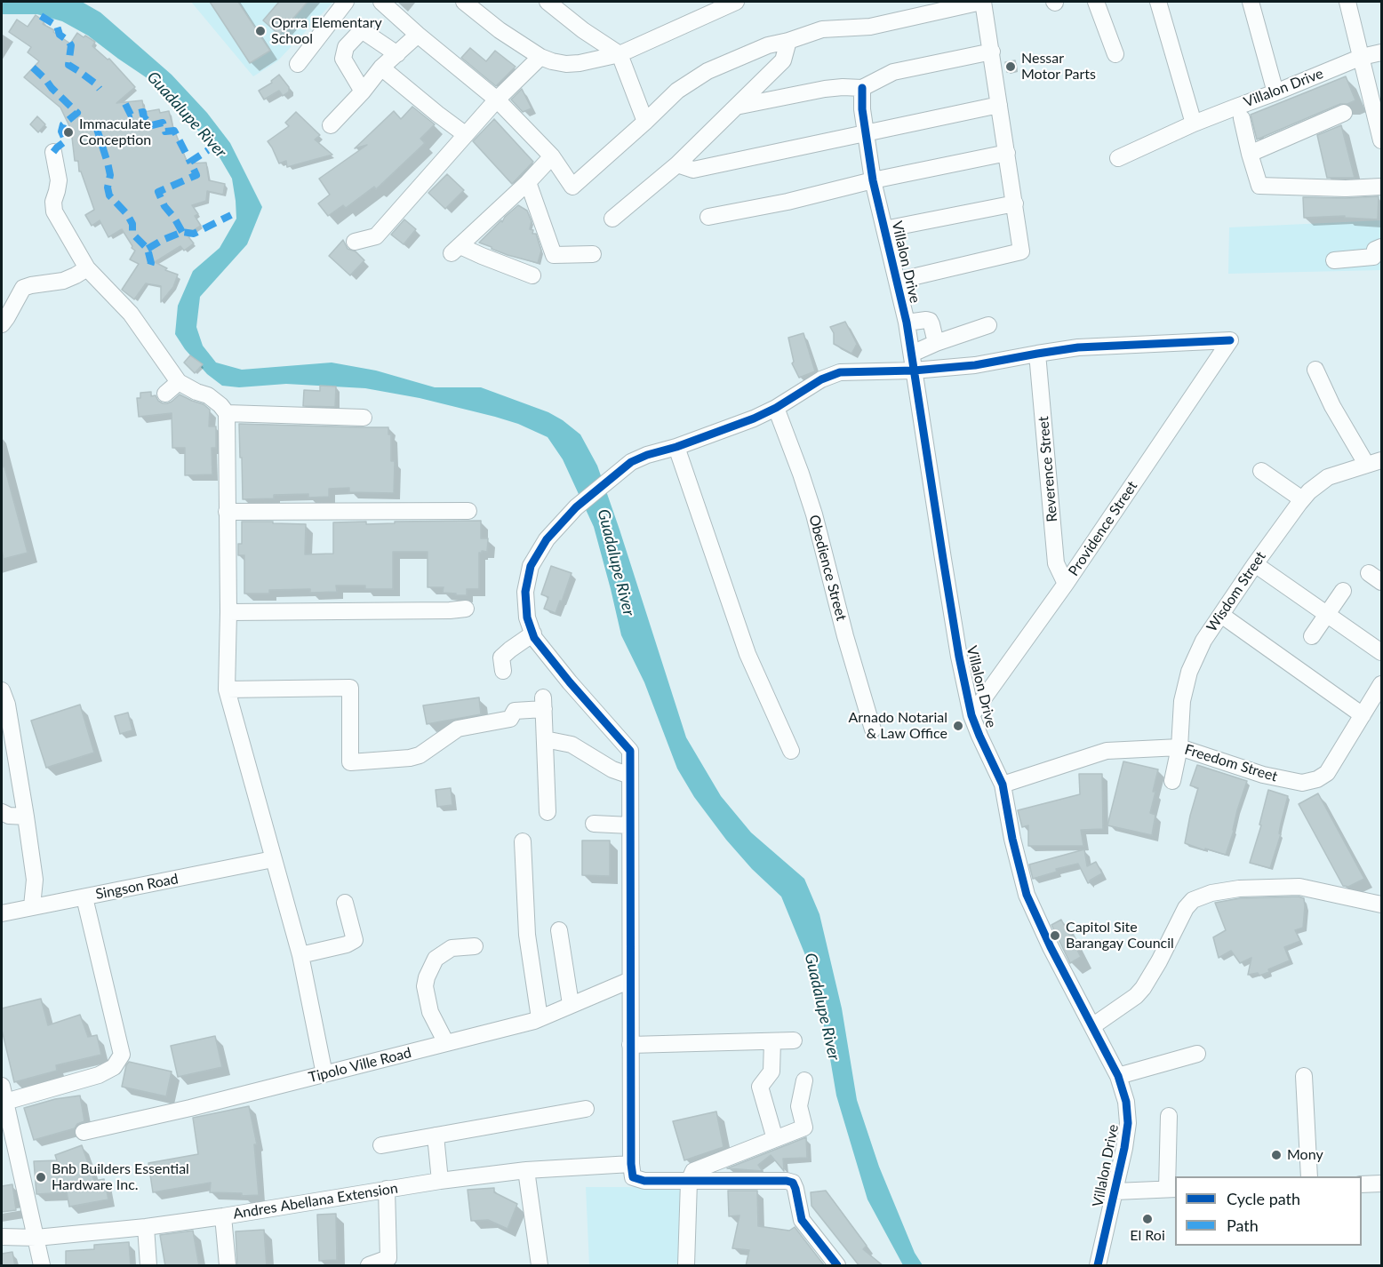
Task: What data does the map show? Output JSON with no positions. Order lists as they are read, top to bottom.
{
  "streets": {
    "street": [
      "Villalon Drive",
      "Reverence Street",
      "Providence Street",
      "Obedience Street",
      "Wisdom Street",
      "Freedom Street",
      "Singson Road",
      "Tipolo Ville Road",
      "Andres Abellana Extension"
    ]
  },
  "crossings": [
    ["Villalon Drive", "Providence Street"],
    ["Villalon Drive", "Freedom Street"],
    ["Reverence Street", "Providence Street"],
    ["Wisdom Street", "Freedom Street"]
  ],
  "water": ["Guadalupe River"],
  "places": [
    "Oprra Elementary School",
    "Nessar Motor Parts",
    "Immaculate Conception",
    "Arnado Notarial & Law Office",
    "Capitol Site Barangay Council",
    "Mony",
    "Bnb Builders Essential Hardware Inc.",
    "El Roi"
  ],
  "legend": ["Cycle path", "Path"]
}
